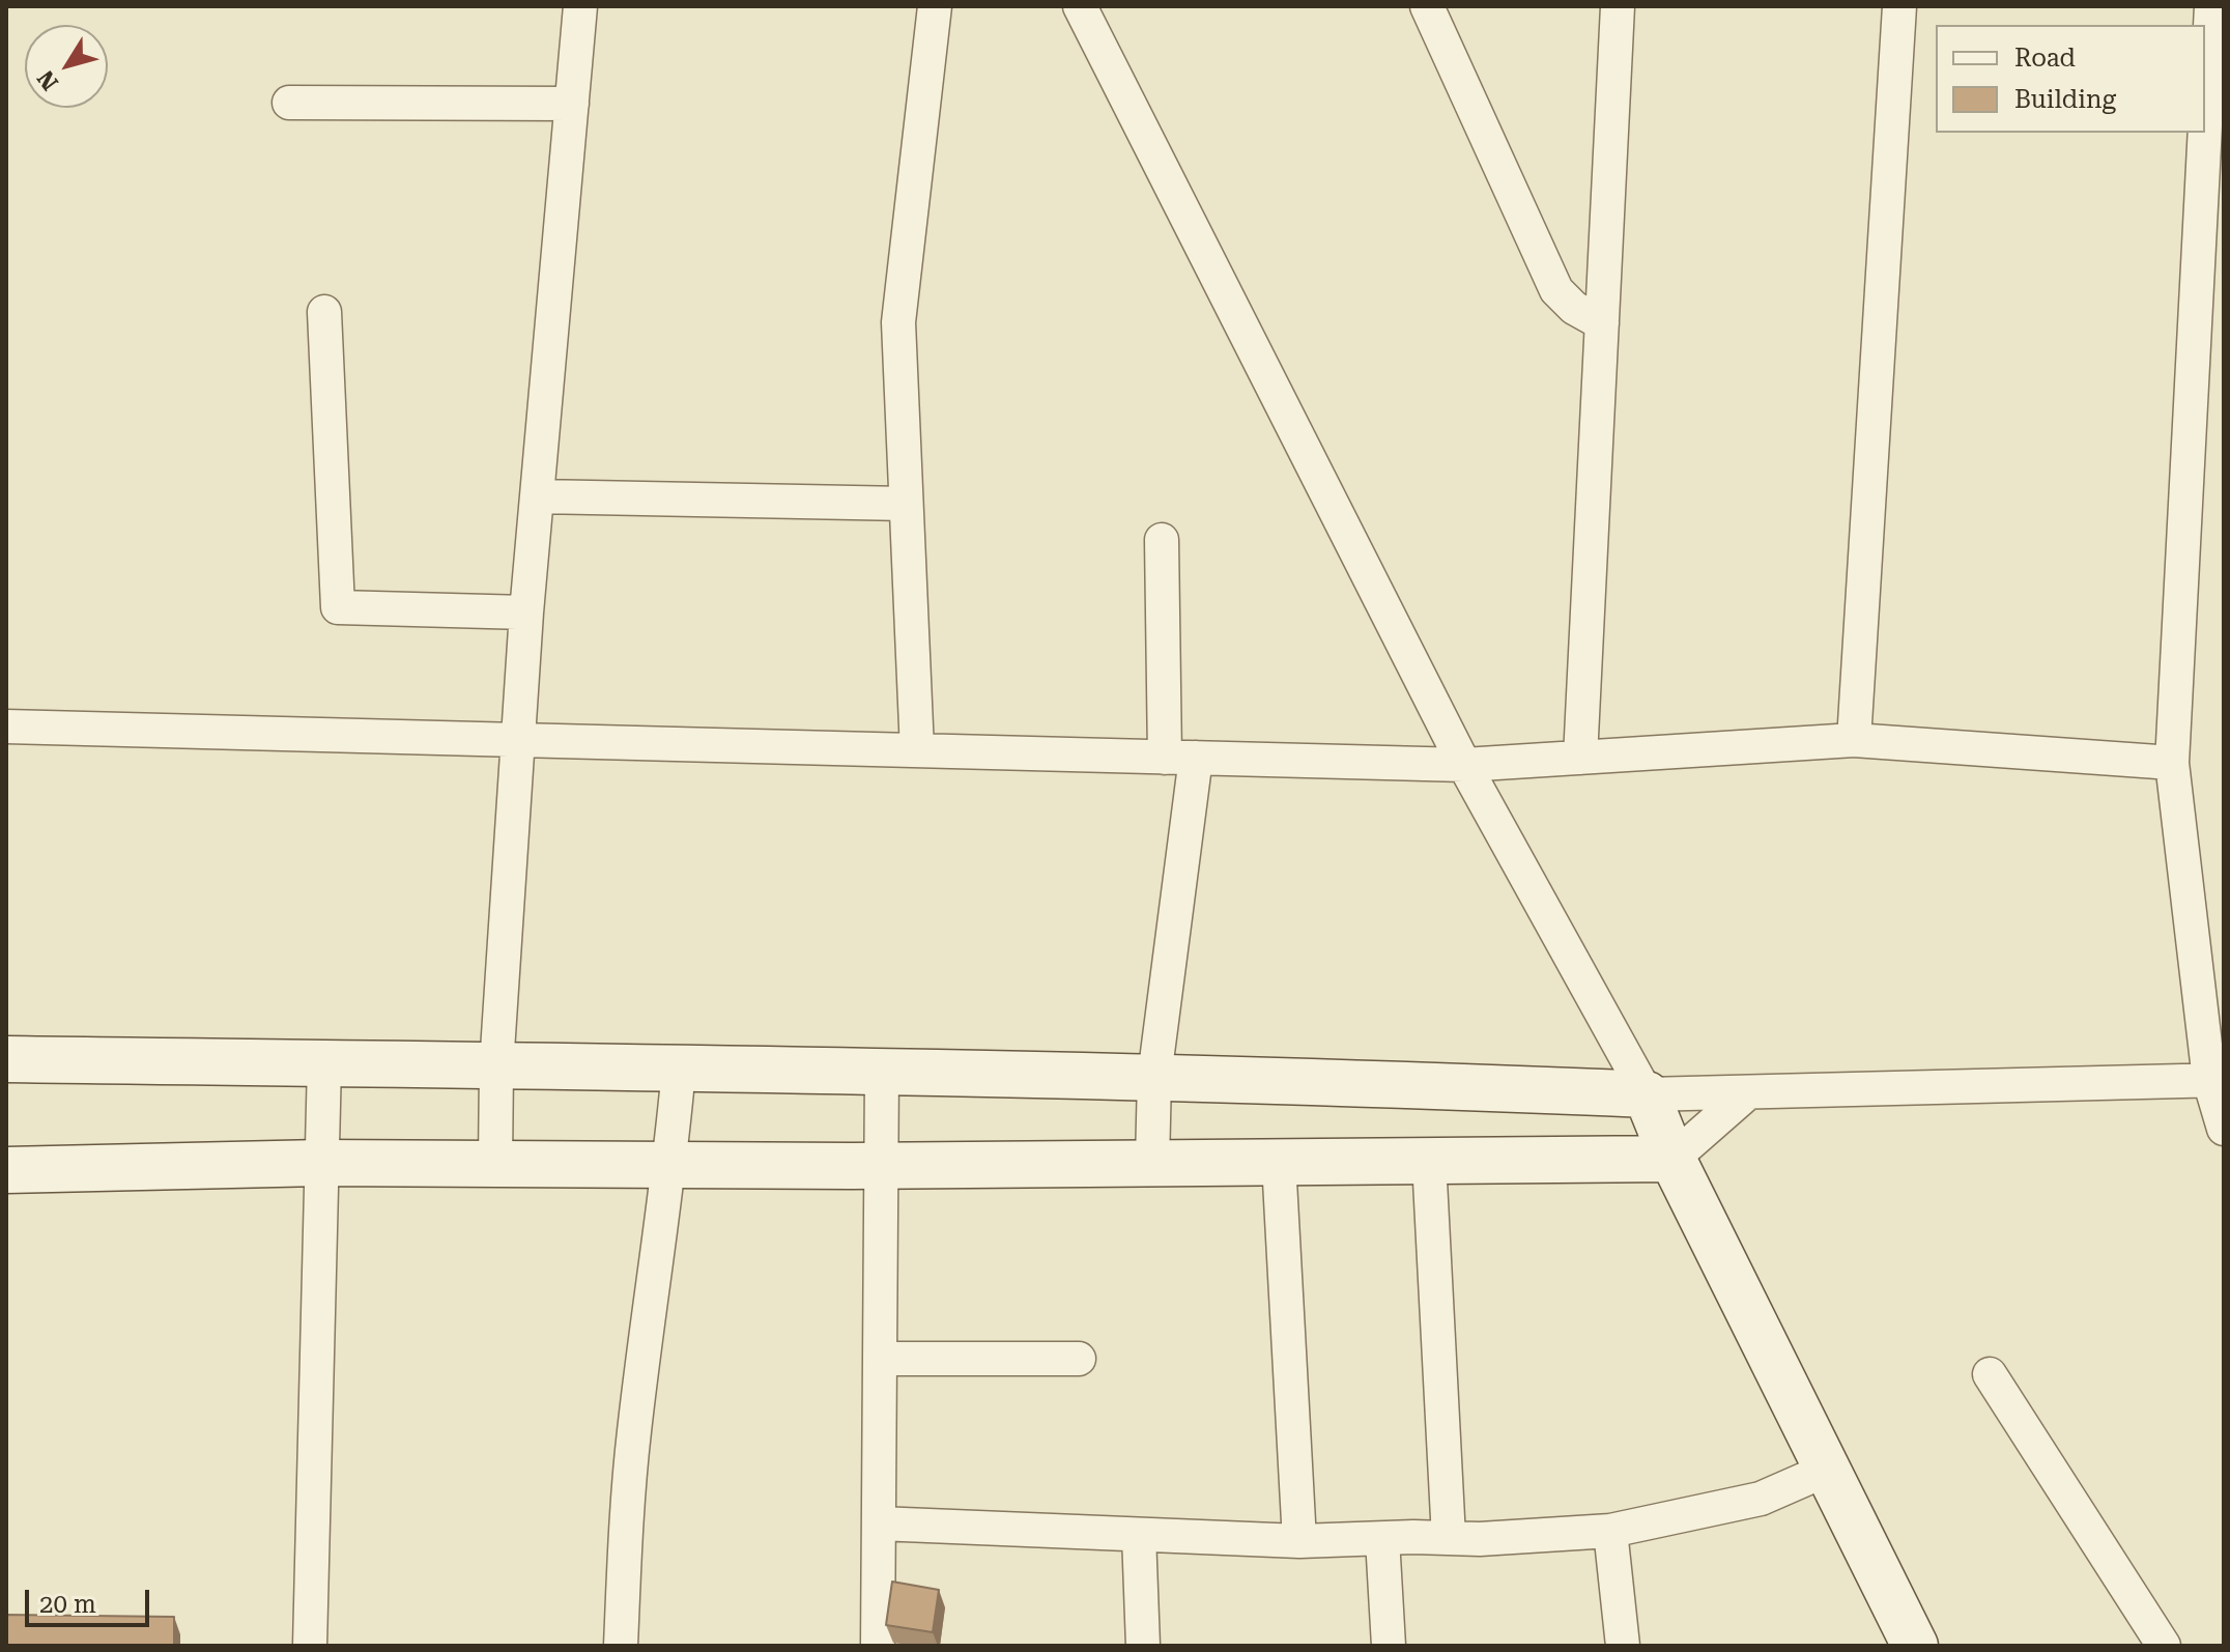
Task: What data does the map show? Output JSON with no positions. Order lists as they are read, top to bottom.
{
  "legend": ["Road", "Building"],
  "scale_bar": "20 m",
  "north": "bottom left"
}
